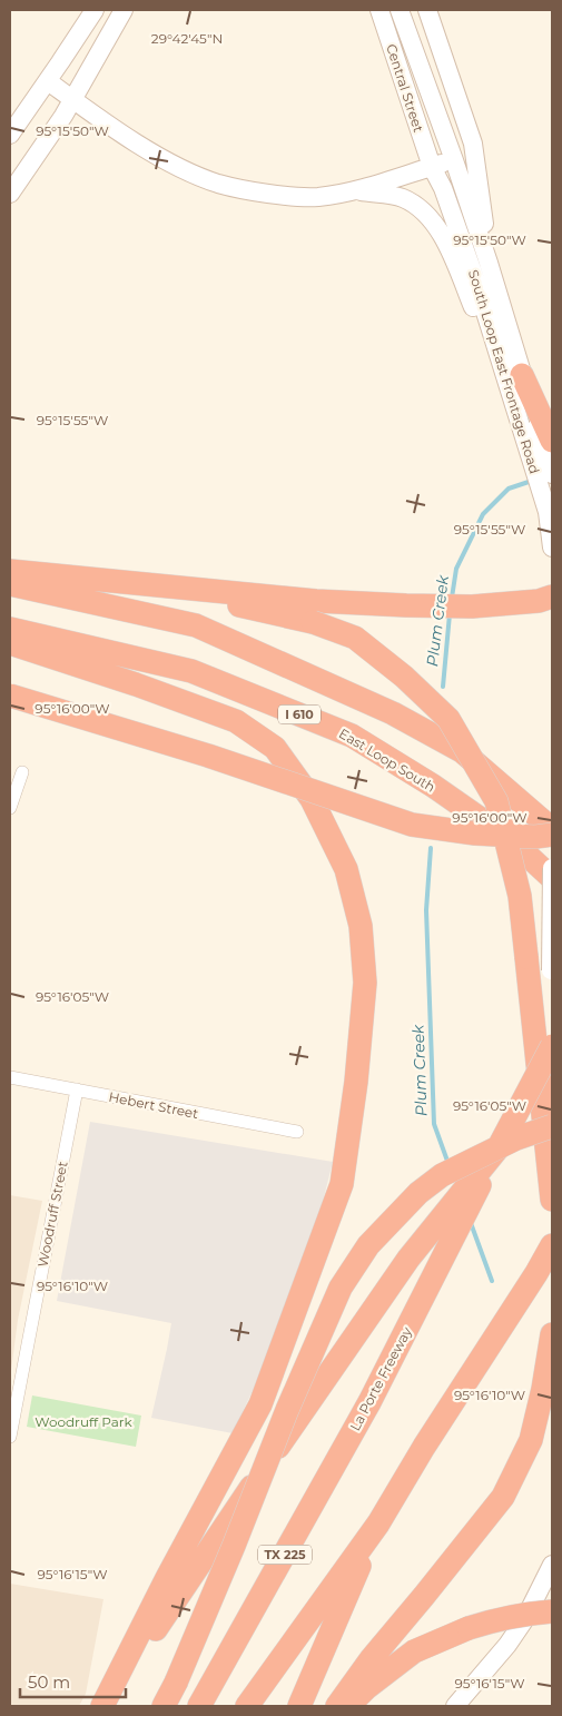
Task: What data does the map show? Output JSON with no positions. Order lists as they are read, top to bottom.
{
  "streets": {
    "highway": [
      "I 610",
      "East Loop South",
      "La Porte Freeway",
      "TX 225"
    ],
    "main road": ["Central Street", "South Loop East Frontage Road"],
    "street": ["Hebert Street", "Woodruff Street"]
  },
  "crossings": [
    ["Central Street", "South Loop East Frontage Road"],
    ["Hebert Street", "Woodruff Street"]
  ],
  "water": ["Plum Creek"],
  "parks": ["Woodruff Park"],
  "scale_bar": "50 m",
  "coordinates": [
    "29°42'45\"N",
    "95°15'50\"W",
    "95°15'55\"W",
    "95°16'00\"W",
    "95°16'05\"W",
    "95°16'10\"W",
    "95°16'15\"W"
  ]
}
